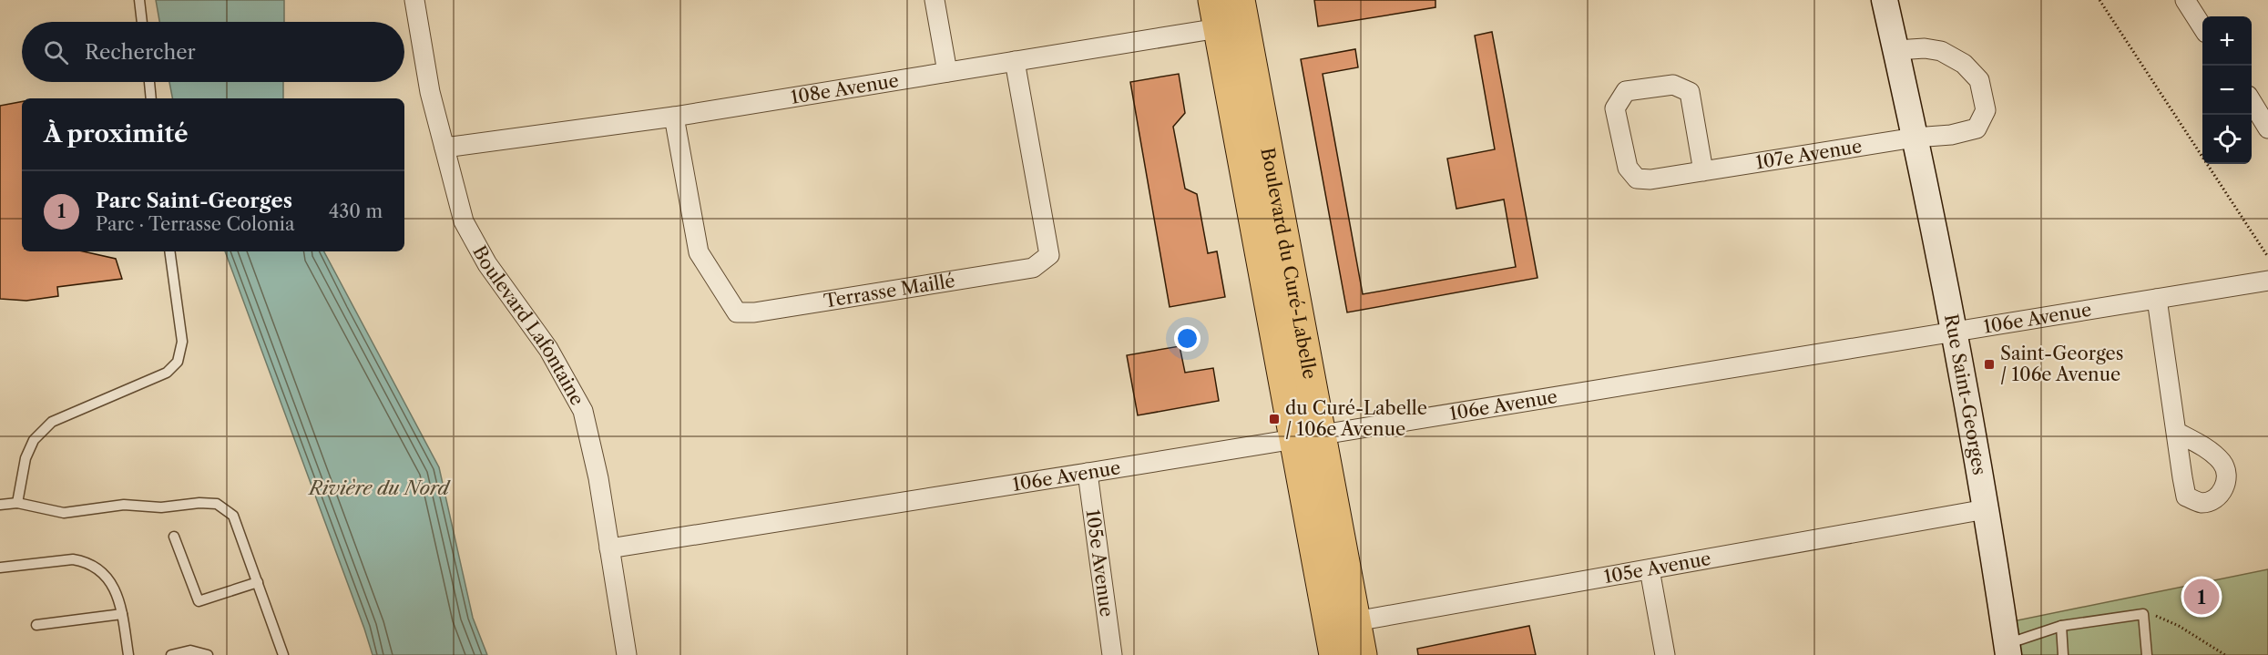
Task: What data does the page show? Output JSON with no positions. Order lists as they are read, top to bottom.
{
  "streets": {
    "main road": ["Boulevard du Curé-Labelle"],
    "street": [
      "108e Avenue",
      "107e Avenue",
      "Terrasse Maillé",
      "106e Avenue",
      "Boulevard Lafontaine",
      "Rue Saint-Georges",
      "105e Avenue"
    ]
  },
  "crossings": [
    ["108e Avenue", "Boulevard du Curé-Labelle"],
    ["108e Avenue", "Terrasse Maillé"],
    ["108e Avenue", "Boulevard Lafontaine"],
    ["107e Avenue", "Rue Saint-Georges"],
    ["Boulevard du Curé-Labelle", "106e Avenue"],
    ["Boulevard du Curé-Labelle", "105e Avenue"],
    ["106e Avenue", "Boulevard Lafontaine"],
    ["106e Avenue", "Rue Saint-Georges"],
    ["106e Avenue", "105e Avenue"],
    ["Rue Saint-Georges", "105e Avenue"]
  ],
  "water": ["Rivière du Nord"],
  "places": {
    "transit": ["Saint-Georges / 106e Avenue", "du Curé-Labelle / 106e Avenue"]
  },
  "page": {
    "map_buttons": ["+", "−"],
    "search": "Rechercher",
    "heading": "À proximité",
    "list": [
      {
        "mark": "1",
        "name": "Parc Saint-Georges",
        "note": "Parc · Terrasse Colonia",
        "value": "430 m"
      }
    ],
    "pins": "1"
  }
}
